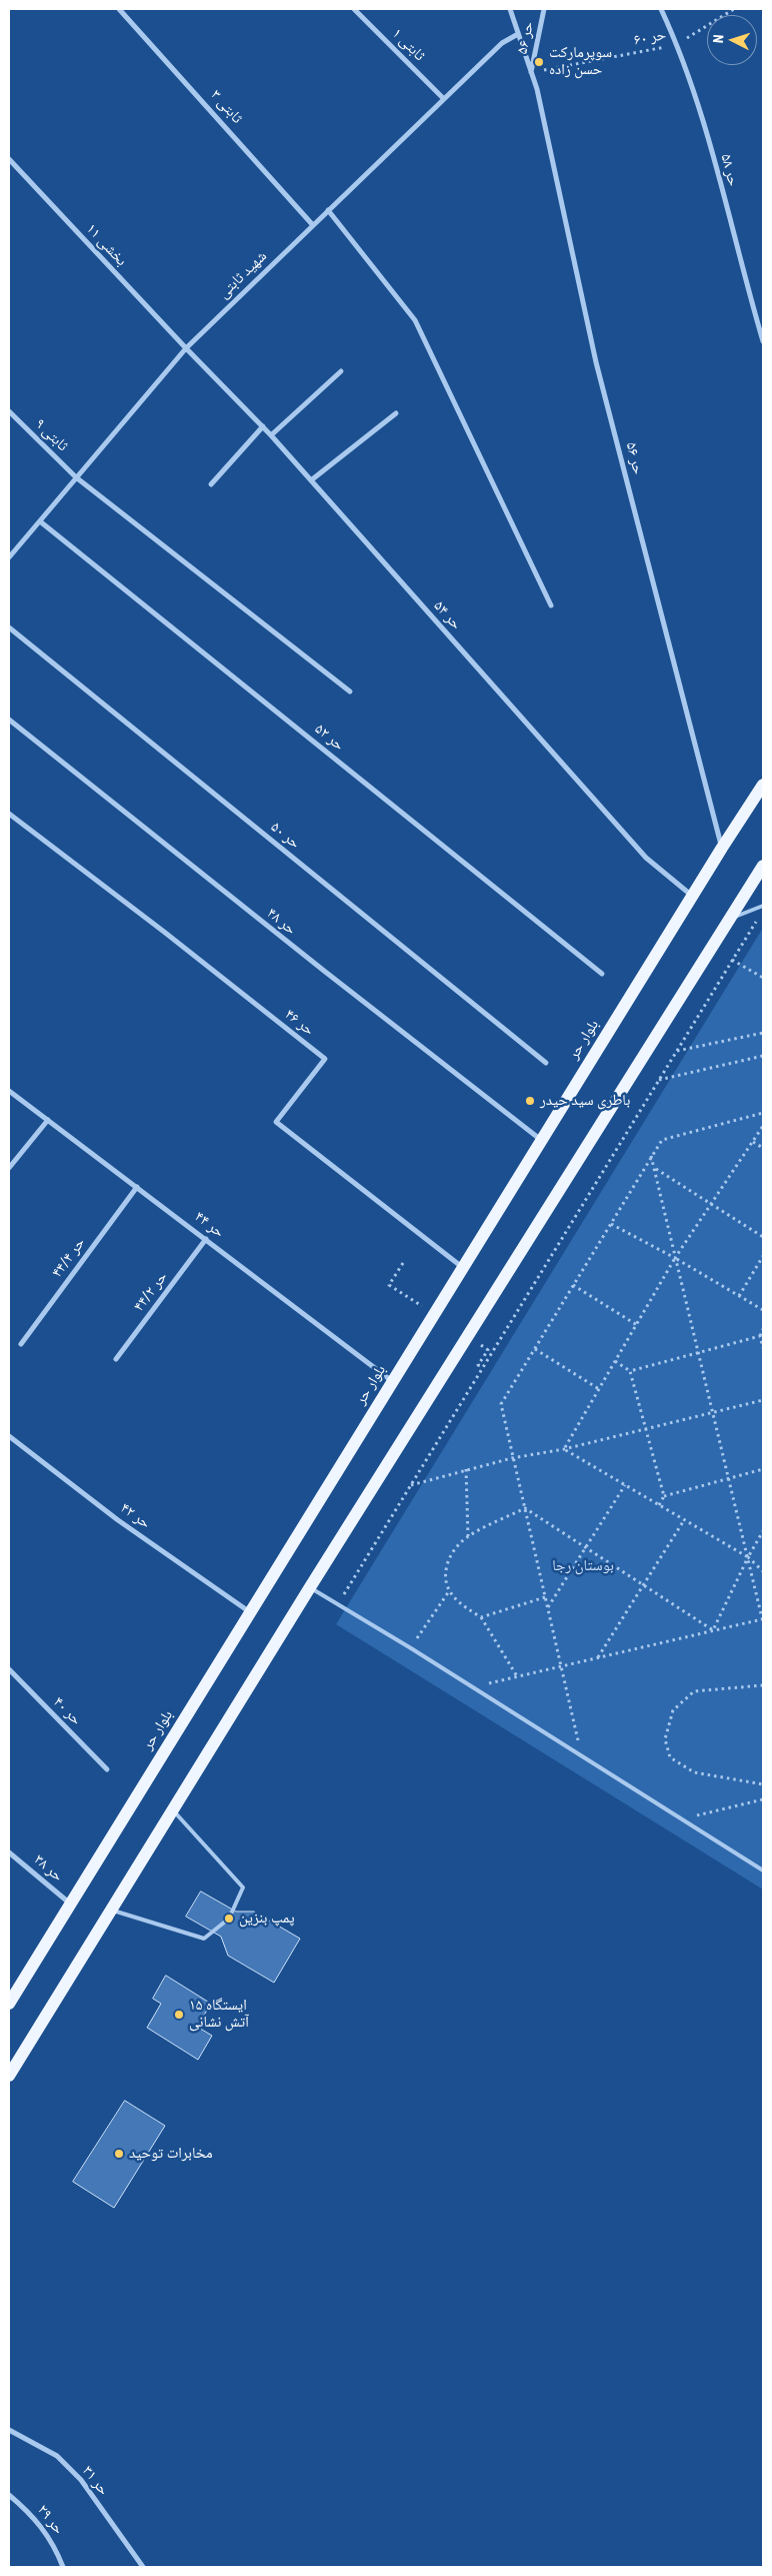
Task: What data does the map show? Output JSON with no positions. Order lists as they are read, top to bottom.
{
  "streets": {
    "main road": ["بلوار حر"],
    "street": [
      "حر ۵۶",
      "ثابتی ۱",
      "ثابتی ۳",
      "حر ۵۸",
      "بخشی ۱۱",
      "شهید ثابتی",
      "ثابتی ۹",
      "حر ۵۴",
      "حر ۵۲",
      "حر ۵۰",
      "حر ۴۸",
      "حر ۴۶",
      "حر ۴۴",
      "حر ۴۴/۴",
      "حر ۴۴/۲",
      "حر ۴۲",
      "حر ۴۰",
      "حر ۳۸",
      "حر ۳۱",
      "حر ۲۹"
    ],
    "path": ["حر ۶۰"]
  },
  "crossings": [
    ["حر ۵۶", "حر ۶۰"],
    ["حر ۵۶", "شهید ثابتی"],
    ["حر ۵۶", "بلوار حر"],
    ["حر ۶۰", "حر ۵۸"],
    ["ثابتی ۱", "شهید ثابتی"],
    ["ثابتی ۳", "شهید ثابتی"],
    ["بخشی ۱۱", "شهید ثابتی"],
    ["بخشی ۱۱", "حر ۵۴"],
    ["شهید ثابتی", "ثابتی ۹"],
    ["شهید ثابتی", "حر ۵۴"],
    ["شهید ثابتی", "حر ۵۲"],
    ["حر ۵۴", "بلوار حر"],
    ["حر ۴۸", "بلوار حر"],
    ["حر ۴۶", "بلوار حر"],
    ["بلوار حر", "حر ۴۴"],
    ["بلوار حر", "حر ۴۲"],
    ["بلوار حر", "حر ۳۸"],
    ["حر ۴۴", "حر ۴۴/۴"],
    ["حر ۴۴", "حر ۴۴/۲"]
  ],
  "parks": ["بوستان رجا"],
  "places": [
    "سوپرمارکت حسن زاده",
    "باطری سید حیدر",
    "پمپ بنزین",
    "ایستگاه ۱۵ آتش نشانی",
    "مخابرات توحید"
  ],
  "north": "left"
}
